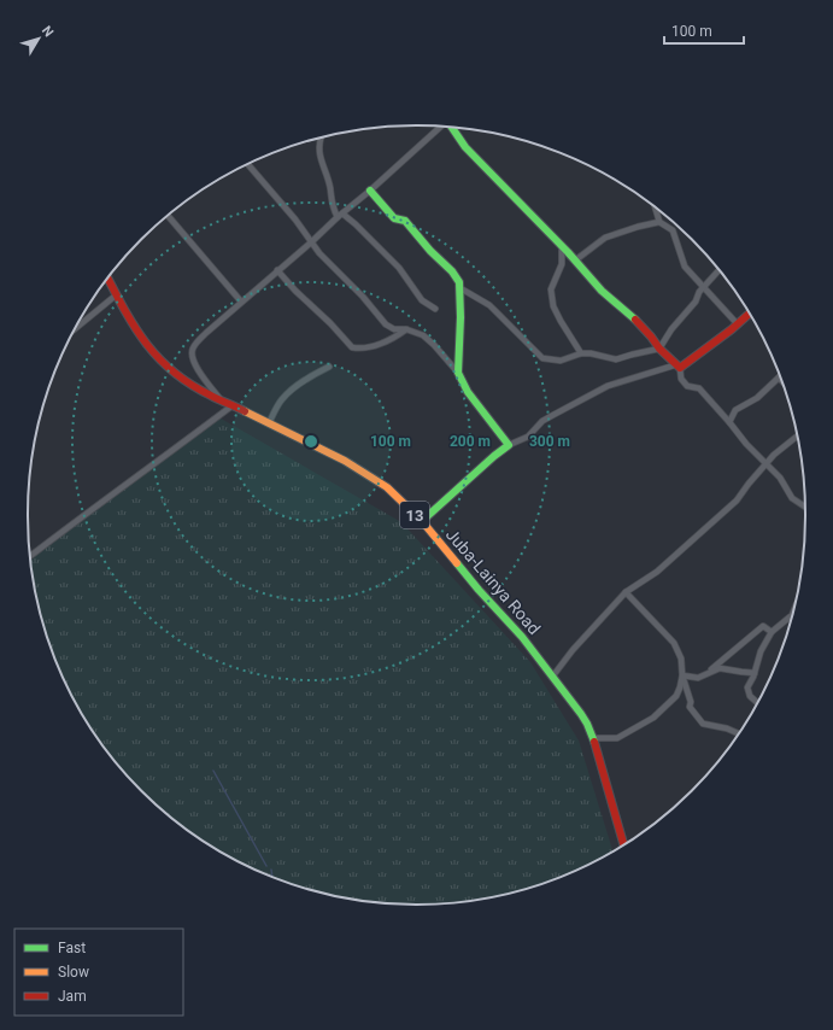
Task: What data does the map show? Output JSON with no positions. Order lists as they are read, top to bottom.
{
  "streets": {
    "street": ["13", "Juba-Lainya Road"]
  },
  "legend": ["Fast", "Slow", "Jam"],
  "scale_bar": "100 m",
  "north": "top right",
  "rings": ["100 m", "200 m", "300 m"]
}
